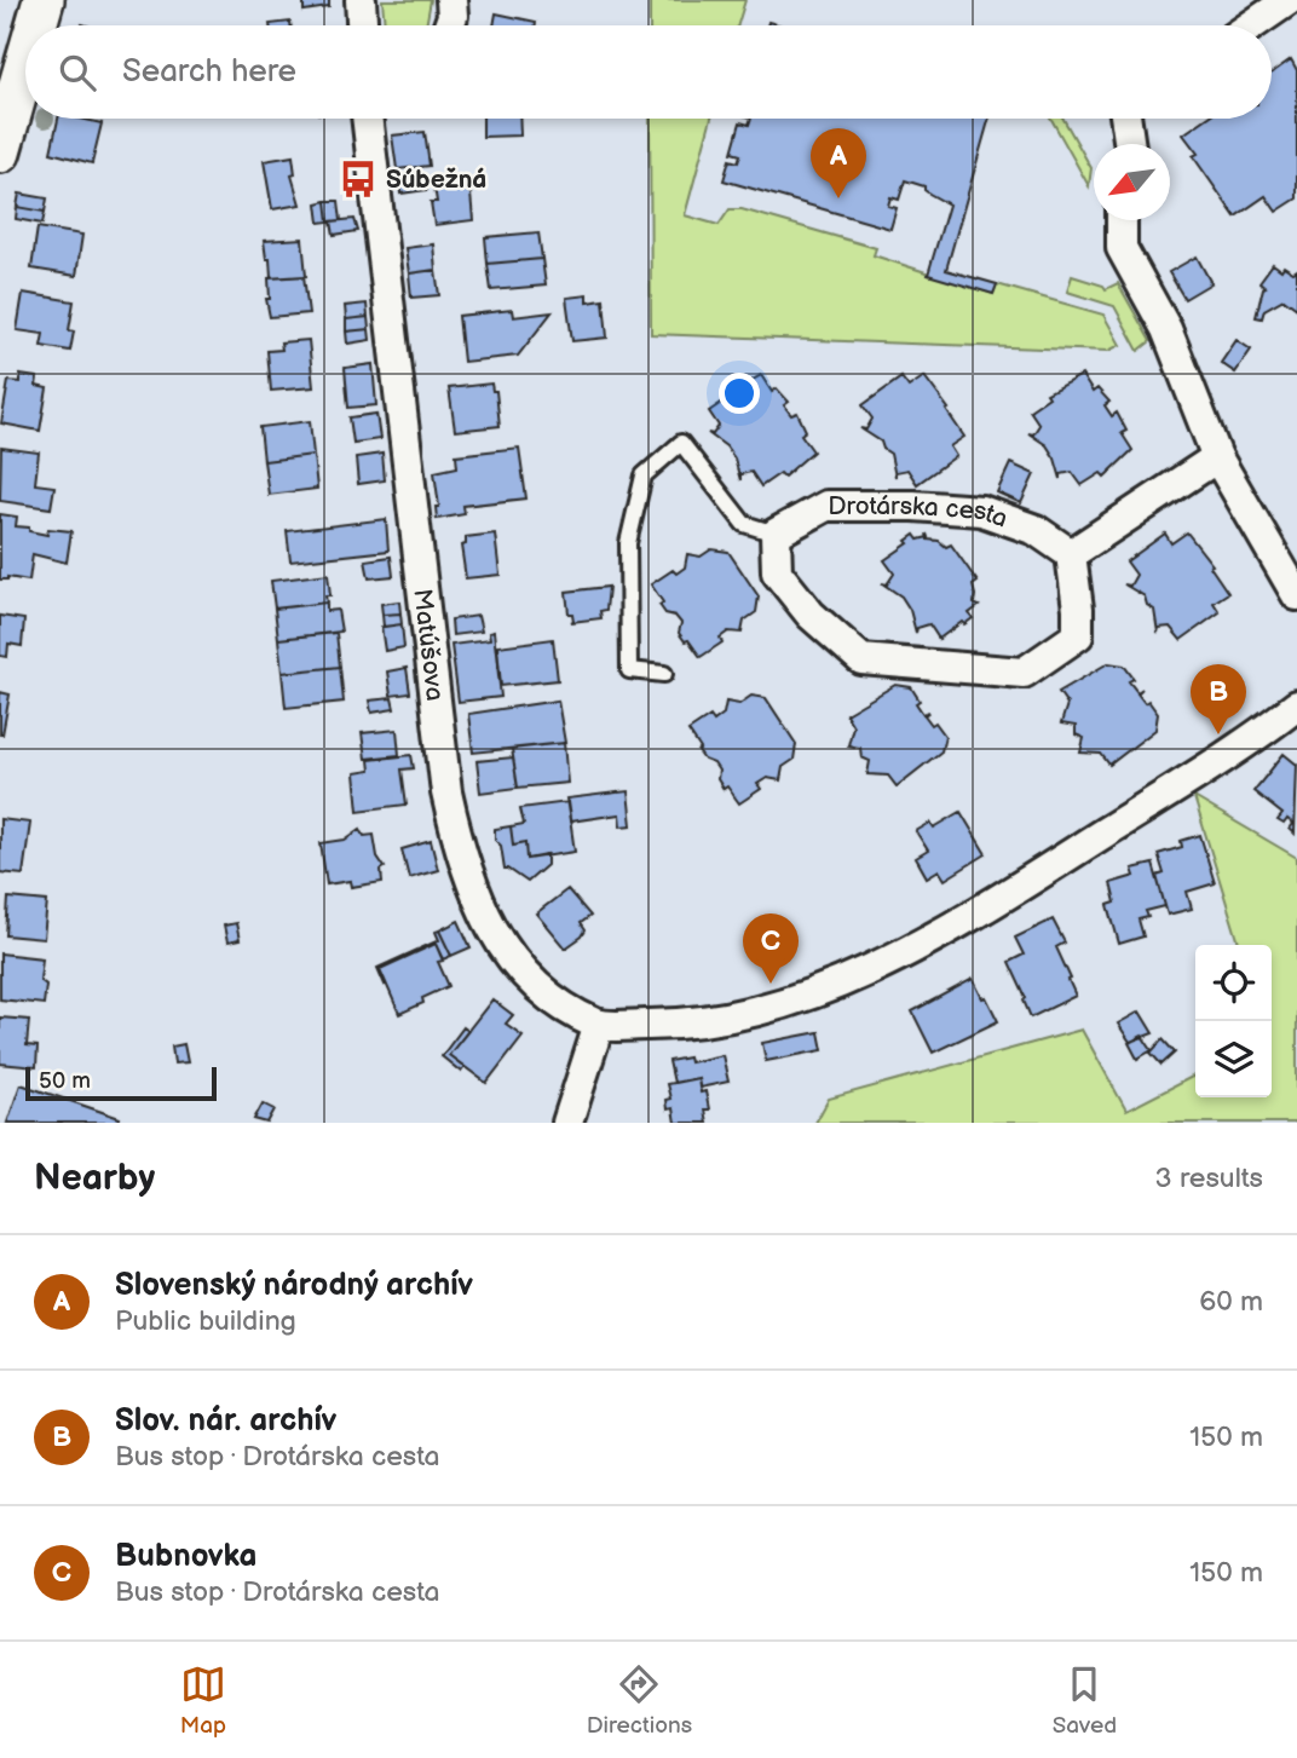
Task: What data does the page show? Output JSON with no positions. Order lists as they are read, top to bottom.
{
  "streets": {
    "street": ["Drotárska cesta", "Matúšova"]
  },
  "places": {
    "bus stop": ["Súbežná"]
  },
  "scale_bar": "50 m",
  "north": "bottom left",
  "page": {
    "search": "Search here",
    "pins": ["A", "B", "C"],
    "scale": "50 m",
    "heading": ["Nearby", "3 results"],
    "list": [
      {
        "mark": "A",
        "name": "Slovenský národný archív",
        "note": "Public building",
        "value": "60 m"
      },
      {
        "mark": "B",
        "name": "Slov. nár. archív",
        "note": "Bus stop · Drotárska cesta",
        "value": "150 m"
      },
      {
        "mark": "C",
        "name": "Bubnovka",
        "note": "Bus stop · Drotárska cesta",
        "value": "150 m"
      }
    ],
    "nav": ["Map", "Directions", "Saved"]
  }
}
